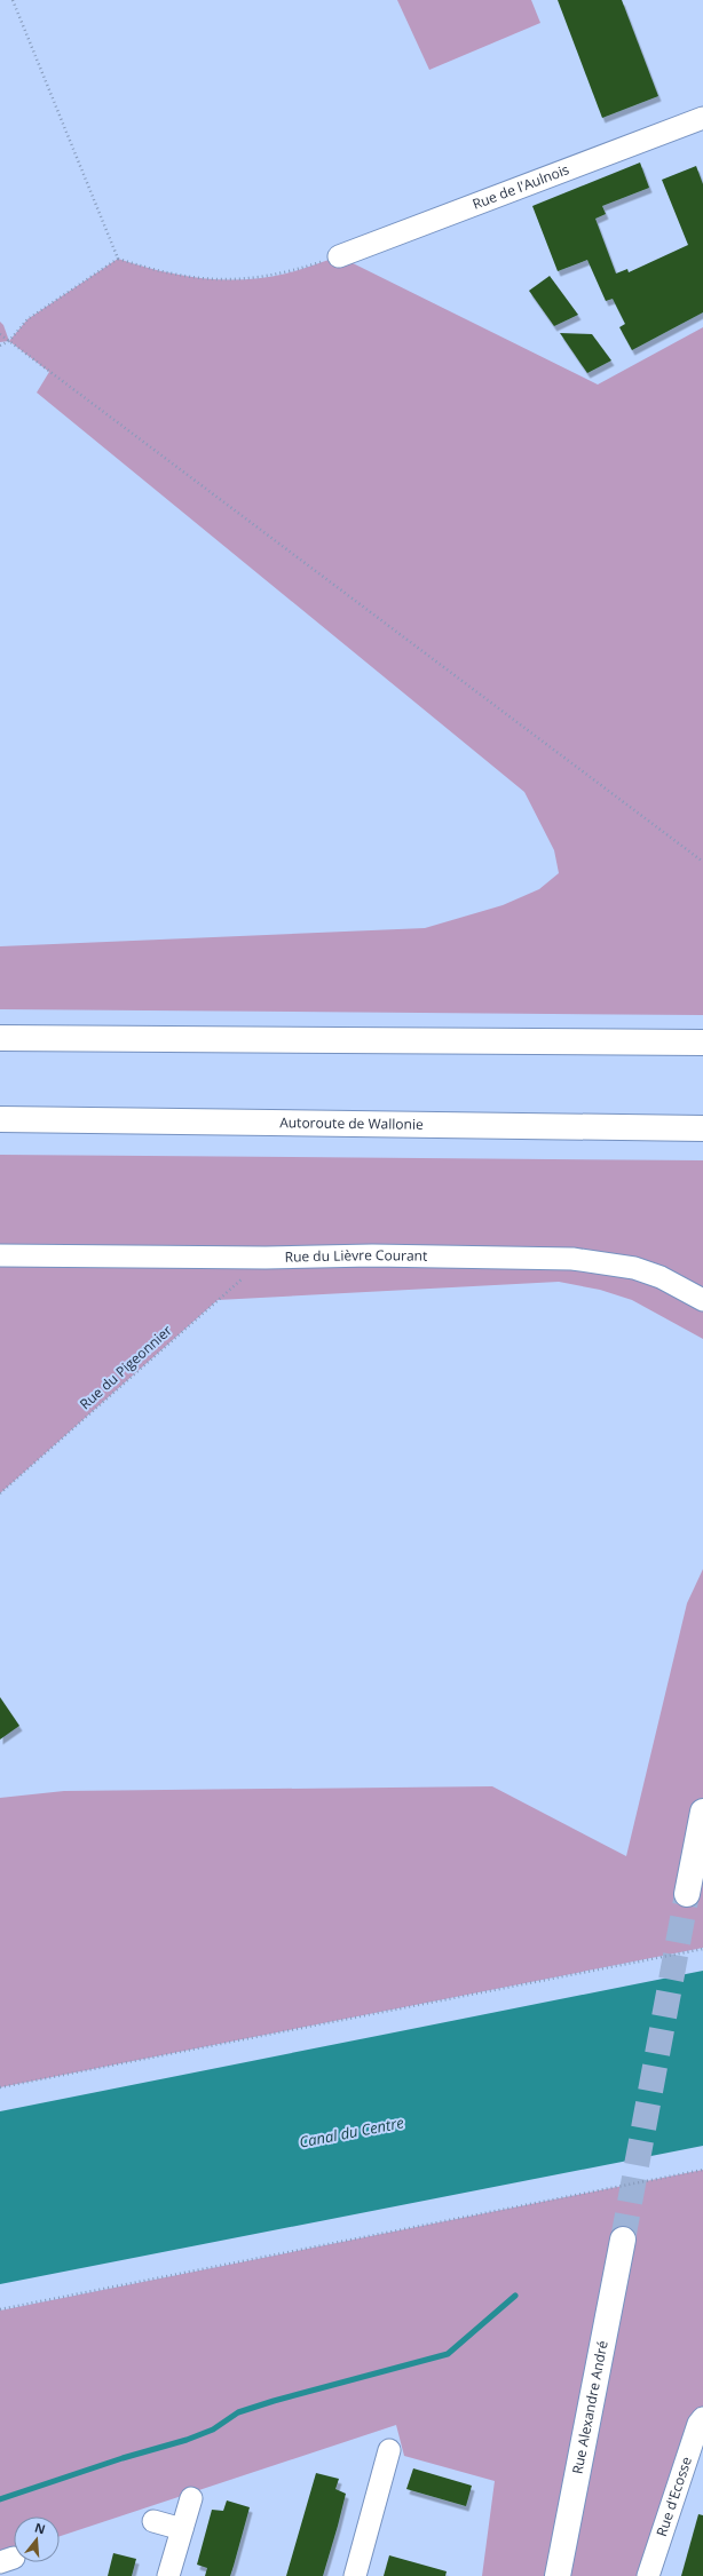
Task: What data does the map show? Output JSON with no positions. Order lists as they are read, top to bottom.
{
  "streets": {
    "main road": ["Autoroute de Wallonie", "Rue Alexandre André"],
    "street": ["Rue de l'Aulnois", "Rue du Lièvre Courant", "Rue d'Ecosse"],
    "path": ["Rue du Pigeonnier"]
  },
  "crossings": [
    ["Rue du Lièvre Courant", "Rue du Pigeonnier"]
  ],
  "water": ["Canal du Centre"],
  "north": "top"
}
